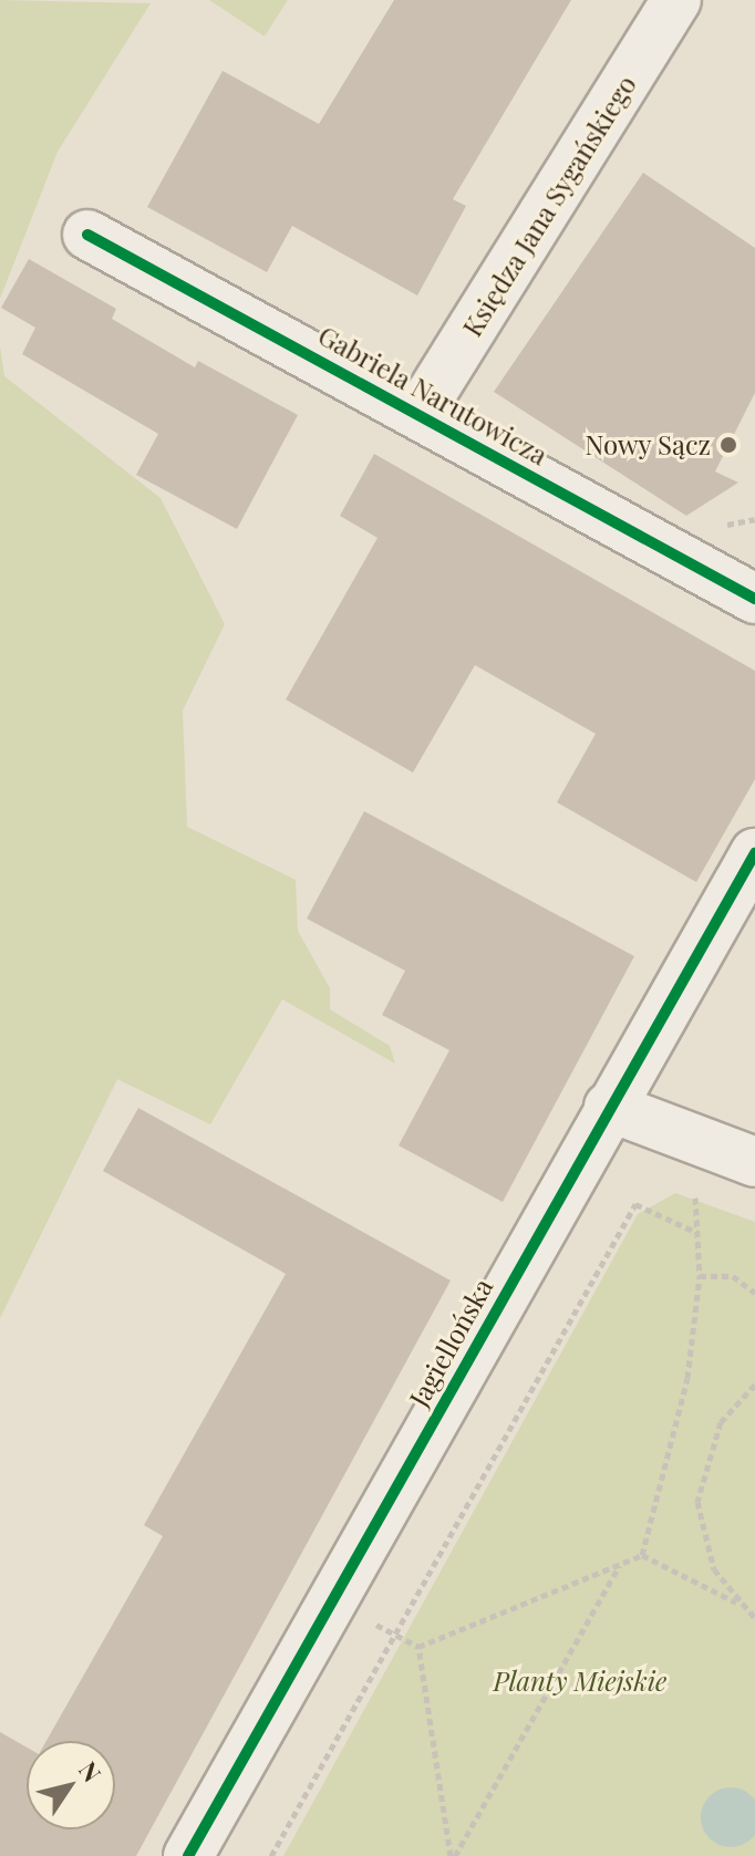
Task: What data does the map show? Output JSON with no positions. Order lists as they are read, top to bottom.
{
  "streets": {
    "street": ["Księdza Jana Sygańskiego", "Gabriela Narutowicza", "Jagiellońska"]
  },
  "crossings": [
    ["Księdza Jana Sygańskiego", "Gabriela Narutowicza"]
  ],
  "parks": ["Planty Miejskie"],
  "places": ["Nowy Sącz"],
  "north": "top right"
}
